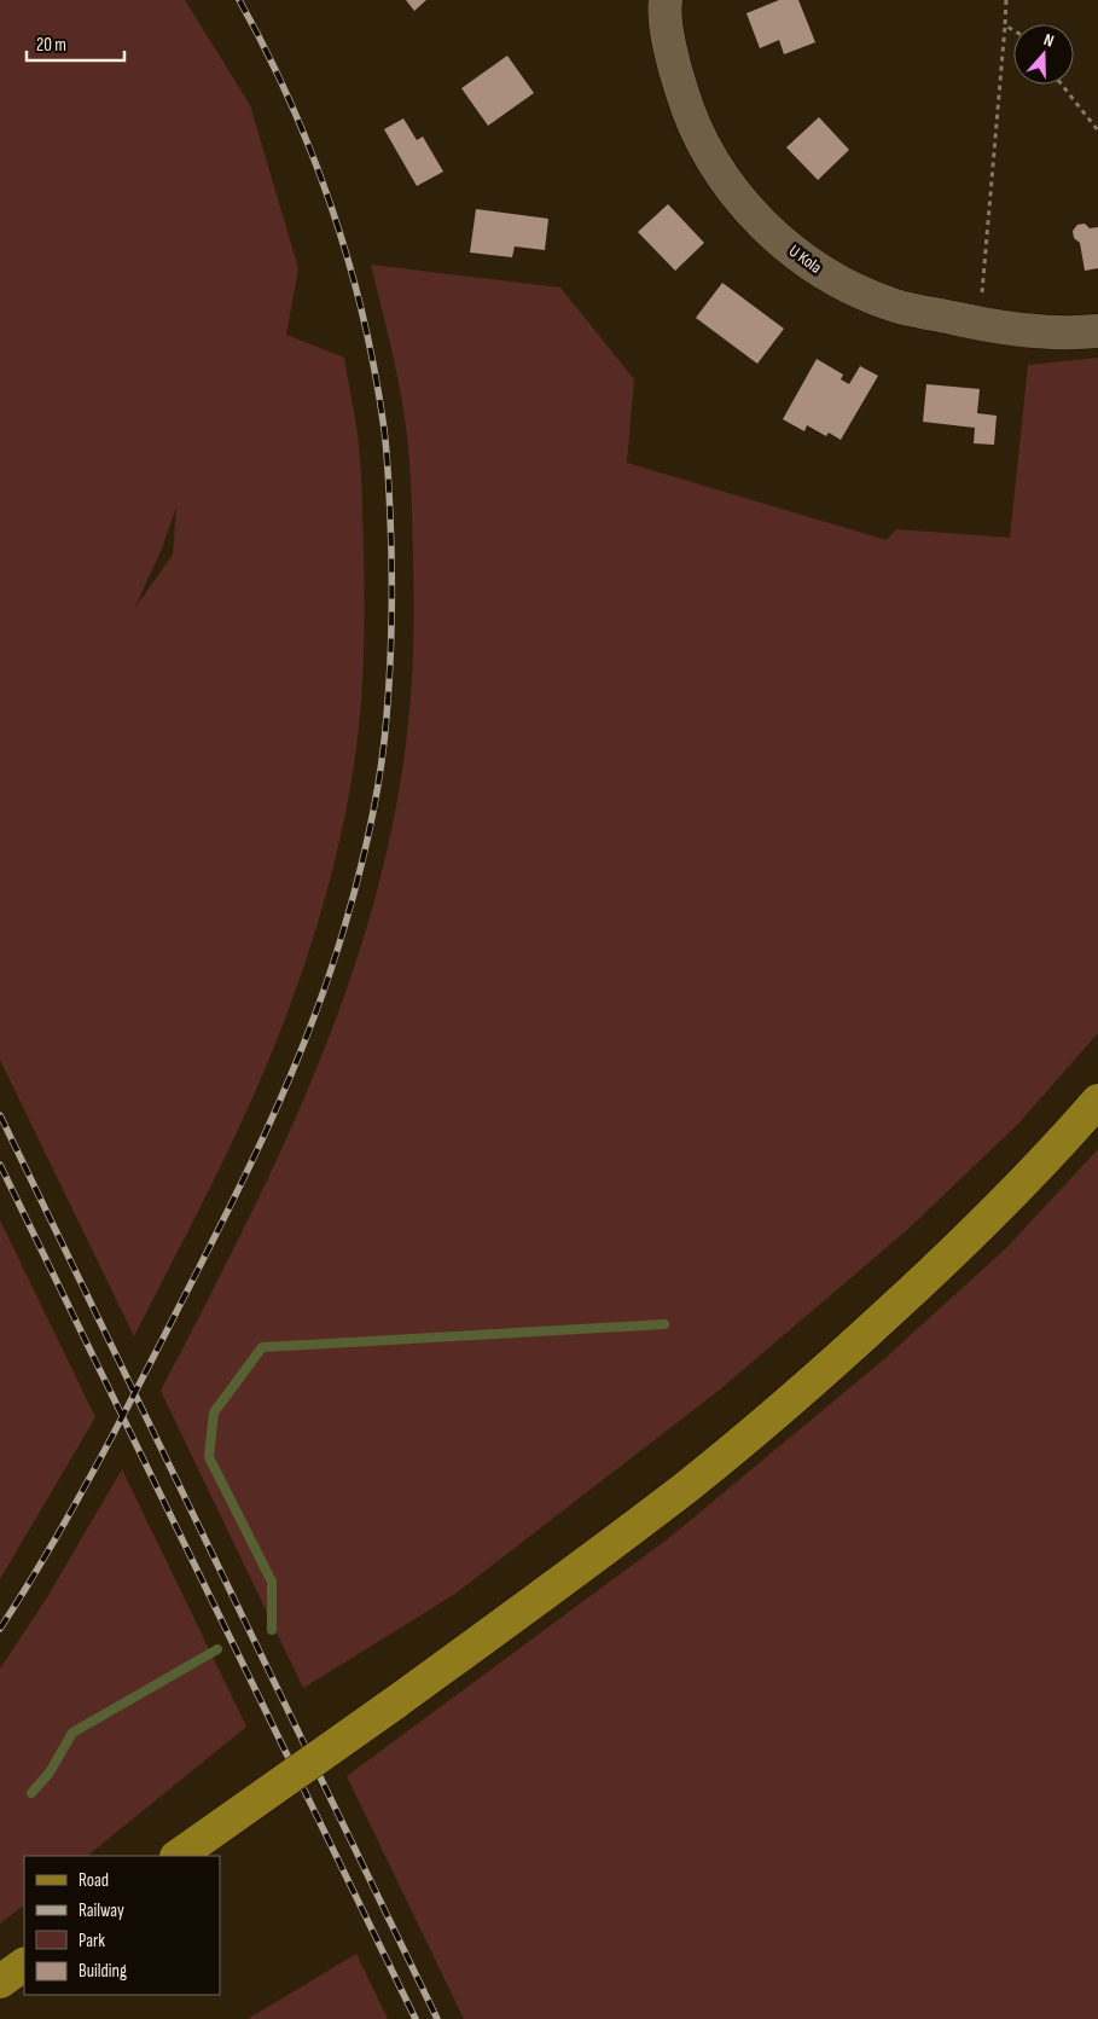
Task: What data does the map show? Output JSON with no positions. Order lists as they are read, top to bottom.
{
  "streets": {
    "street": ["U Kola"]
  },
  "legend": [
    "Road",
    "Railway",
    "Park",
    "Building"
  ],
  "scale_bar": "20 m",
  "north": "top"
}
